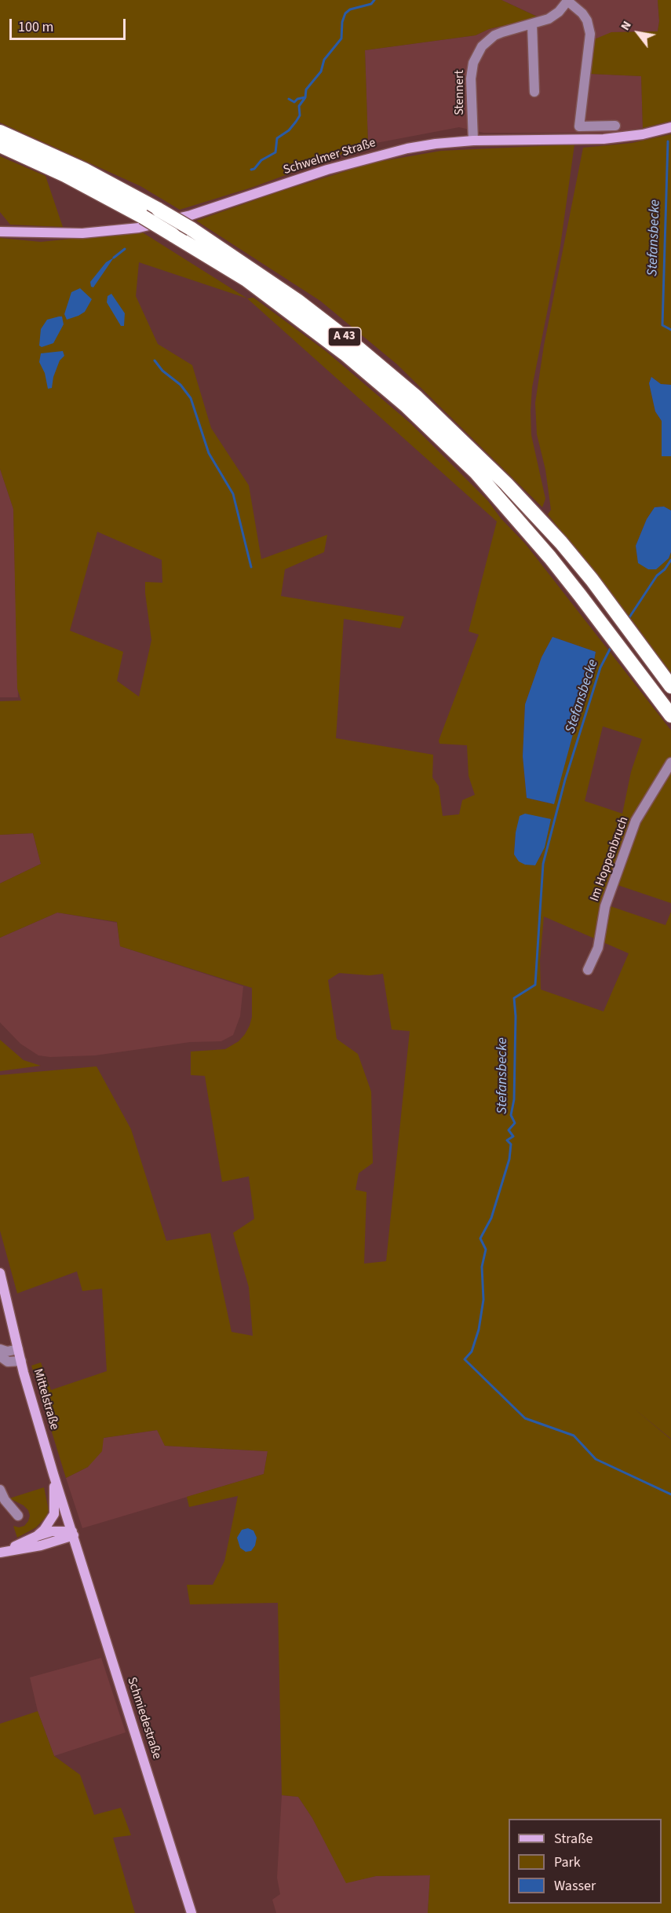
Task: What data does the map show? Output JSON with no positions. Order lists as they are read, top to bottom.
{
  "streets": {
    "highway": ["A 43"],
    "main road": ["Schwelmer Straße", "Mittelstraße", "Schmiedestraße"],
    "street": ["Stennert", "Im Hoppenbruch"]
  },
  "crossings": [
    ["Stennert", "Schwelmer Straße"],
    ["Mittelstraße", "Schmiedestraße"]
  ],
  "water": ["Stefansbecke"],
  "legend": ["Straße", "Park", "Wasser"],
  "scale_bar": "100 m",
  "north": "top left"
}
